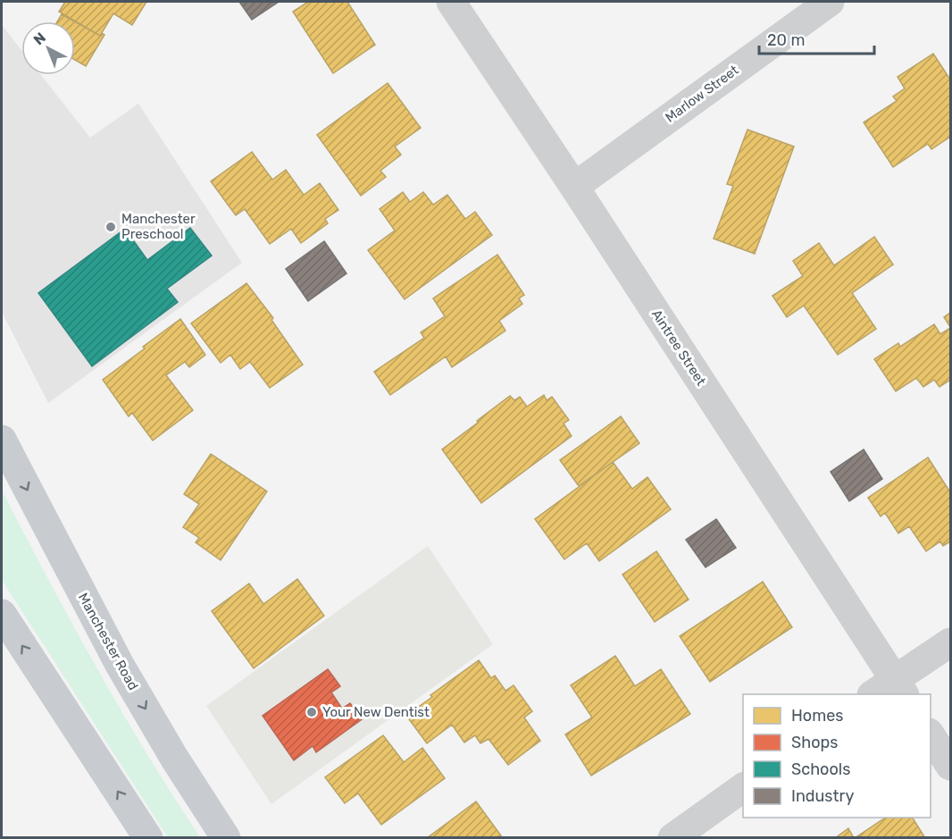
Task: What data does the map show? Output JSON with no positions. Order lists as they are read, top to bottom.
{
  "streets": {
    "main road": ["Manchester Road"],
    "street": ["Marlow Street", "Aintree Street"]
  },
  "crossings": [
    ["Marlow Street", "Aintree Street"]
  ],
  "places": ["Manchester Preschool", "Your New Dentist"],
  "legend": [
    "Homes",
    "Shops",
    "Schools",
    "Industry"
  ],
  "scale_bar": "20 m",
  "north": "top left"
}
